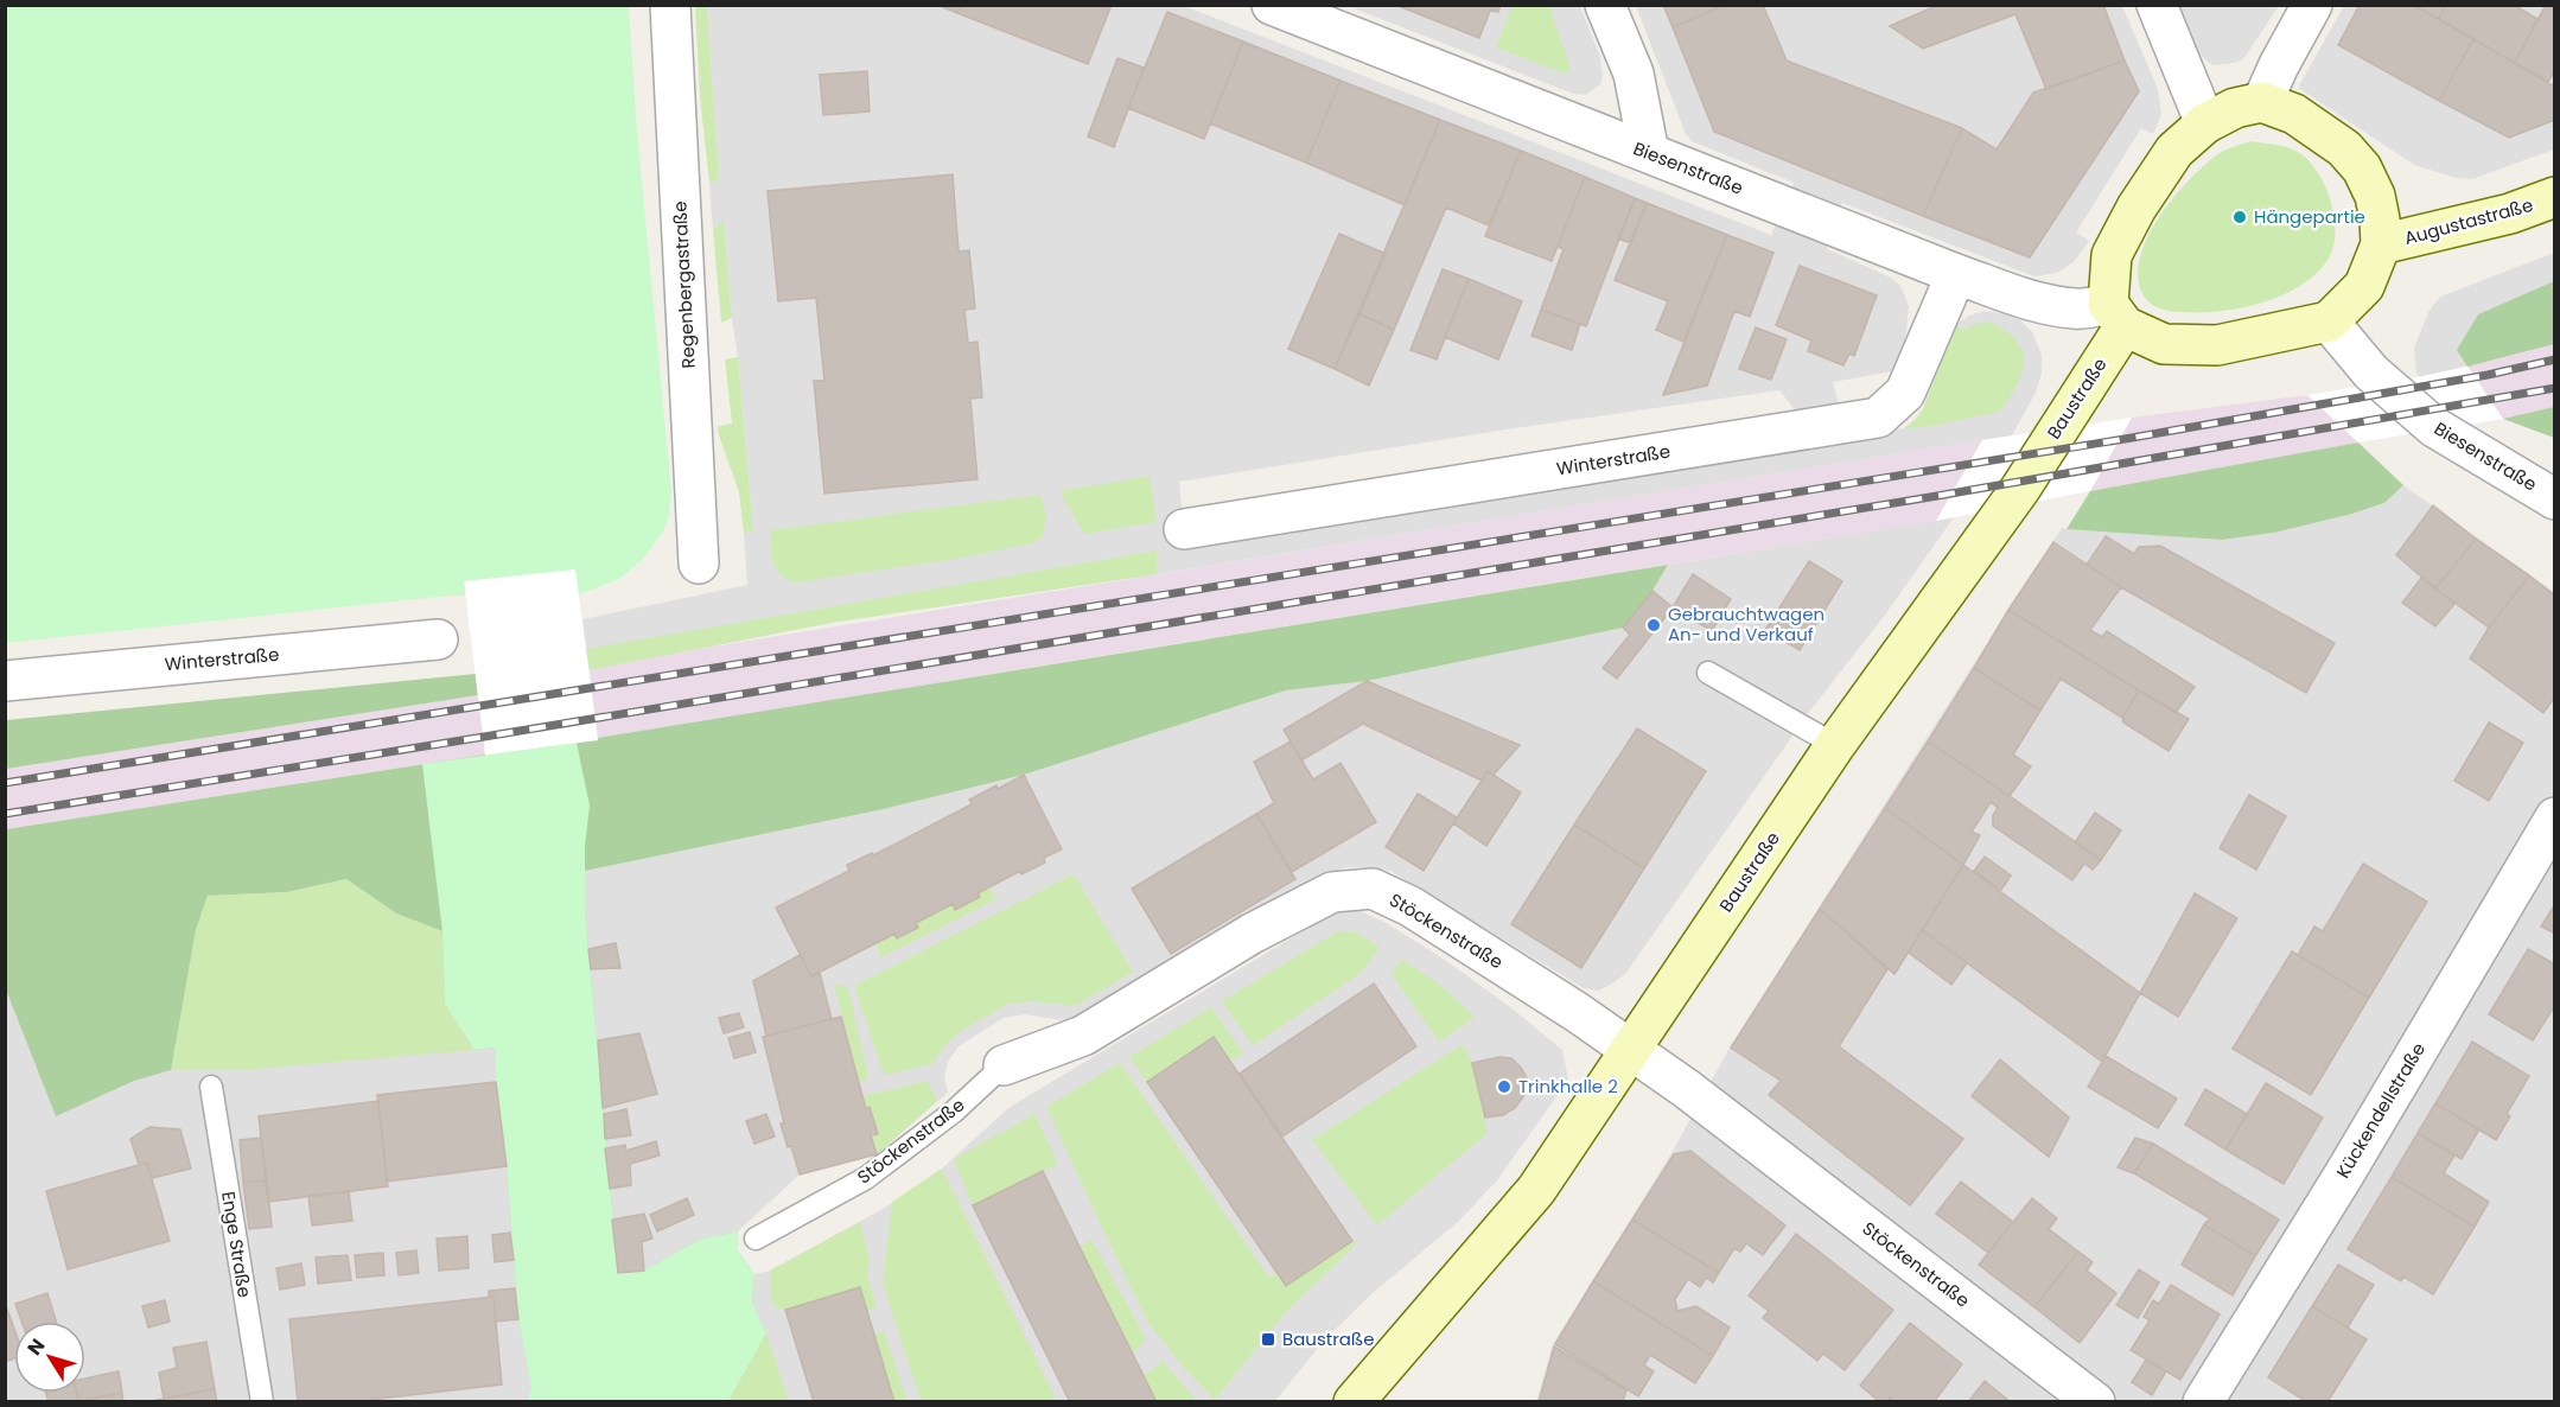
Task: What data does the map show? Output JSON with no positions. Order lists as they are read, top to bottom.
{
  "streets": {
    "main road": ["Augustastraße", "Baustraße"],
    "street": [
      "Biesenstraße",
      "Regenbergastraße",
      "Winterstraße",
      "Stöckenstraße",
      "Kückendellstraße"
    ],
    "lane": ["Enge Straße"]
  },
  "crossings": [
    ["Biesenstraße", "Baustraße"],
    ["Biesenstraße", "Winterstraße"],
    ["Baustraße", "Stöckenstraße"]
  ],
  "places": {
    "other": ["Hängepartie", "Gebrauchtwagen An- und Verkauf", "Trinkhalle 2"],
    "transit": ["Baustraße"]
  },
  "north": "top left"
}
